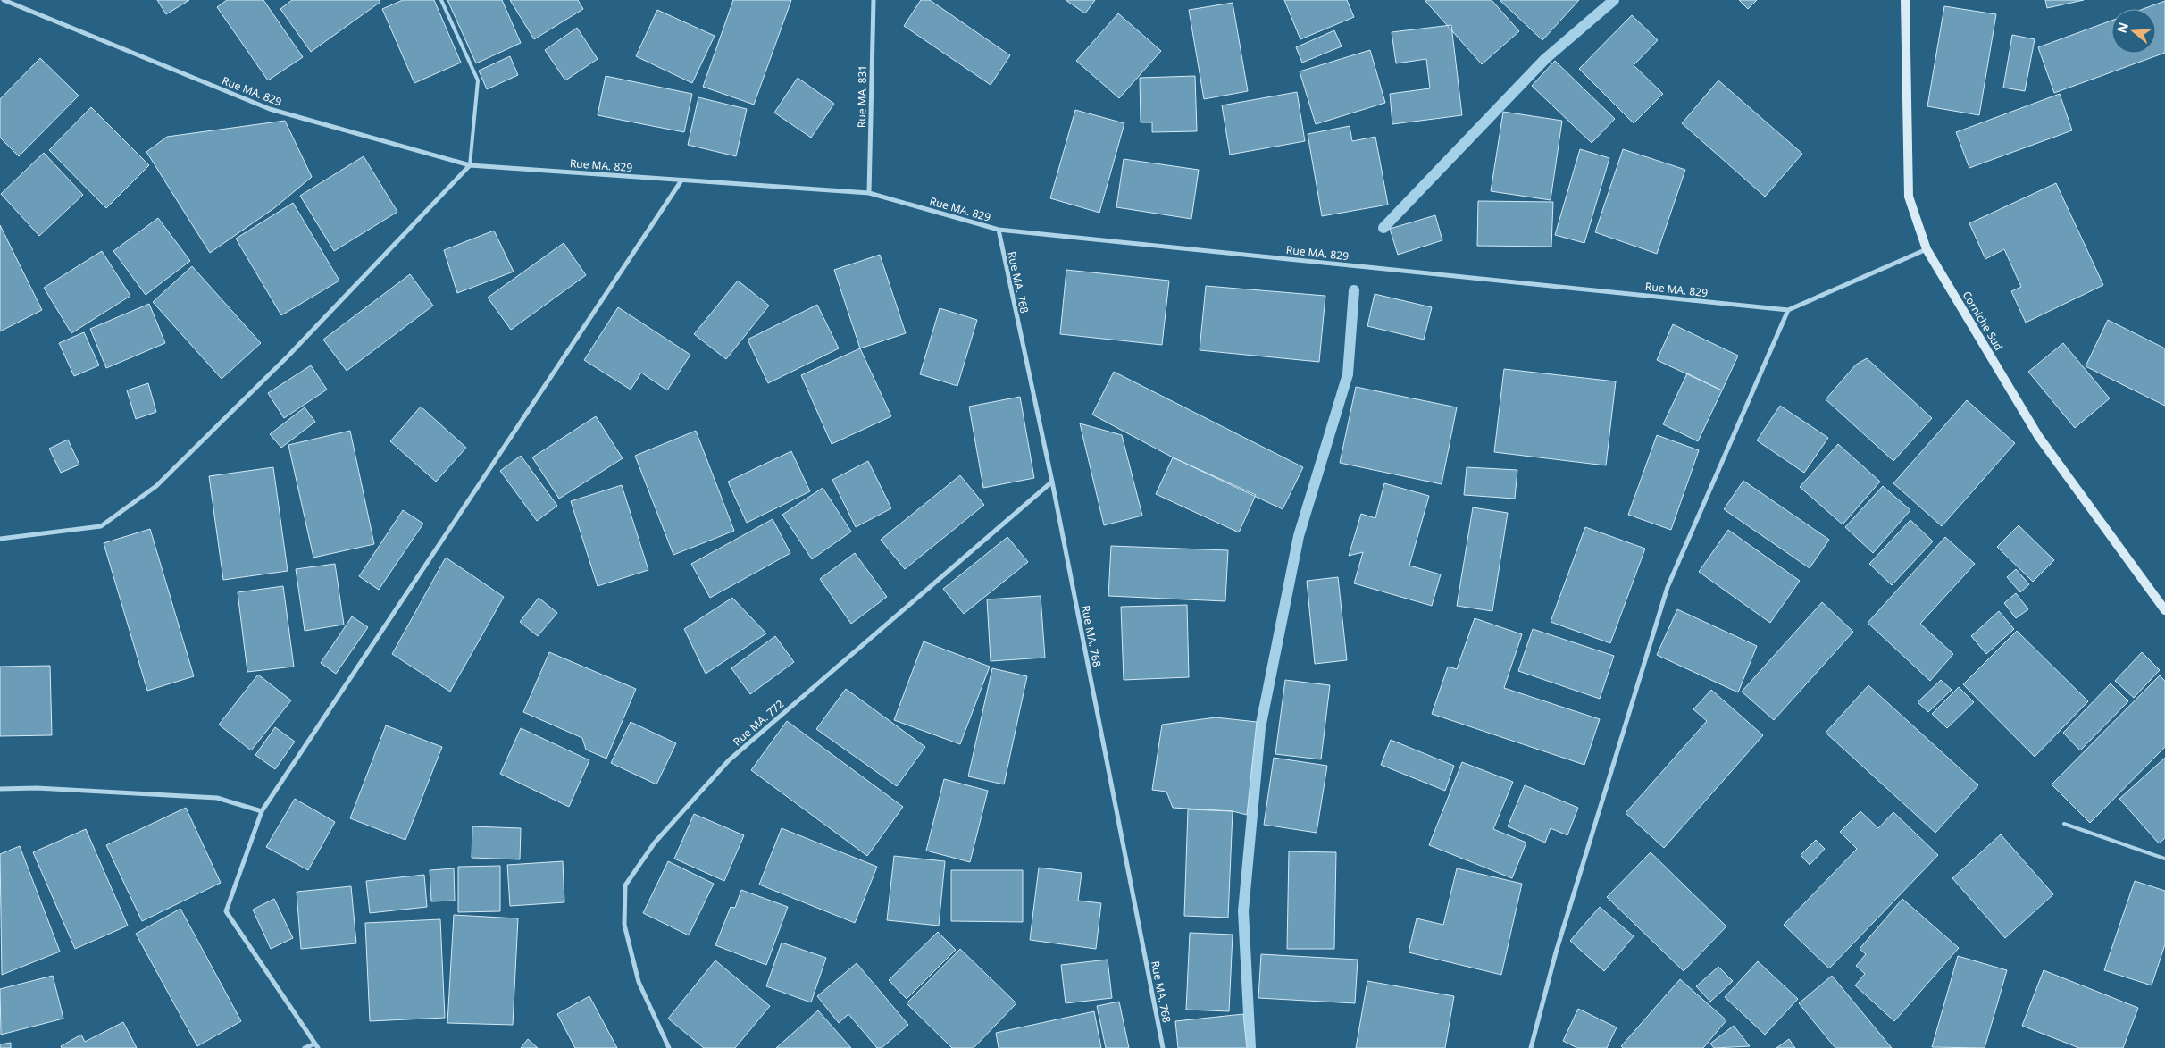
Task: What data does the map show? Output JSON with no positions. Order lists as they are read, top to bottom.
{
  "streets": {
    "main road": ["Corniche Sud"],
    "street": [
      "Rue MA. 829",
      "Rue MA. 831",
      "Rue MA. 768",
      "Rue MA. 772"
    ]
  },
  "crossings": [
    ["Rue MA. 829", "Rue MA. 831"],
    ["Rue MA. 829", "Rue MA. 768"],
    ["Rue MA. 829", "Corniche Sud"],
    ["Rue MA. 768", "Rue MA. 772"]
  ],
  "north": "left"
}
